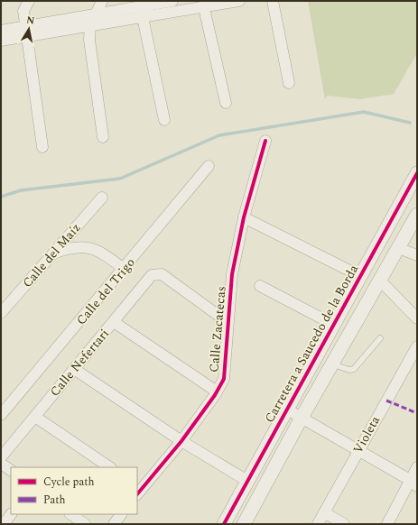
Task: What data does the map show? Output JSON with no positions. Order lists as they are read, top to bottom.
{
  "streets": {
    "street": [
      "Calle del Maíz",
      "Calle del Trigo",
      "Calle Zacatecas",
      "Carretera a Saucedo de la Borda",
      "Calle Nefertari",
      "Violeta"
    ]
  },
  "crossings": [
    ["Calle Zacatecas", "Calle Nefertari"]
  ],
  "legend": ["Cycle path", "Path"],
  "north": "top"
}
